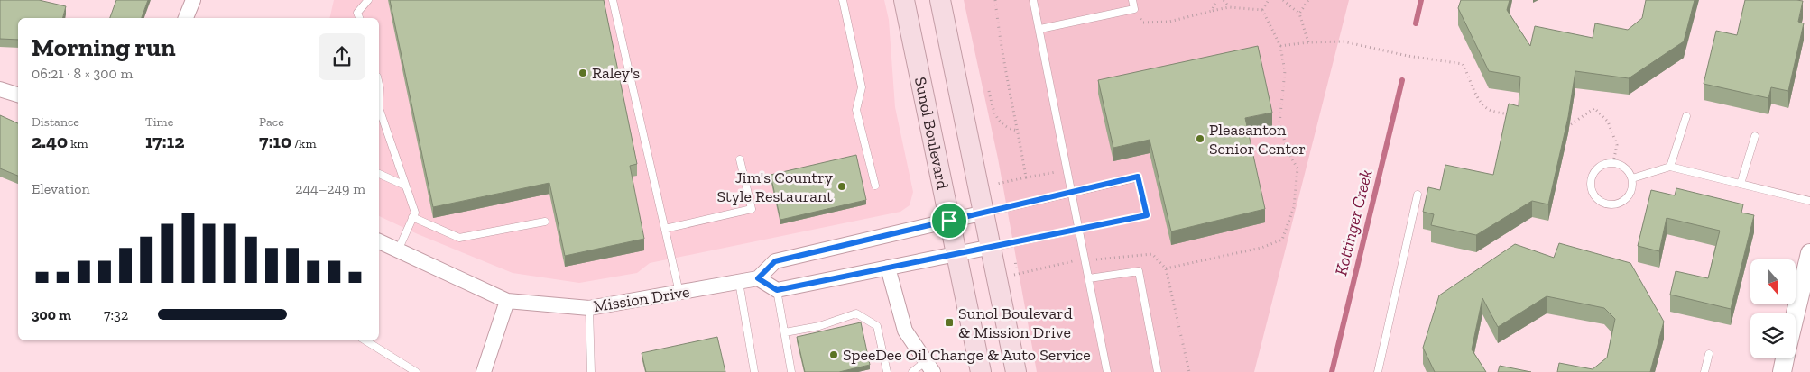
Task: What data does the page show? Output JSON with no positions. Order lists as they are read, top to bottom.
{
  "streets": {
    "main road": ["Sunol Boulevard"],
    "street": ["Mission Drive"]
  },
  "water": ["Kottinger Creek"],
  "places": {
    "other": [
      "Raley's",
      "Pleasanton Senior Center",
      "Jim's Country Style Restaurant",
      "SpeeDee Oil Change & Auto Service"
    ],
    "transit": ["Sunol Boulevard & Mission Drive"]
  },
  "north": "bottom",
  "page": {
    "heading": ["Morning run", "06:21 · 8 × 300 m"],
    "stats": [
      ["Distance", "2.40 km"],
      ["Time", "17:12"],
      ["Pace", "7:10 /km"]
    ],
    "chart": ["Elevation", "244–249 m"],
    "list": [
      {
        "name": "300 m",
        "note": "7:32"
      }
    ]
  }
}
